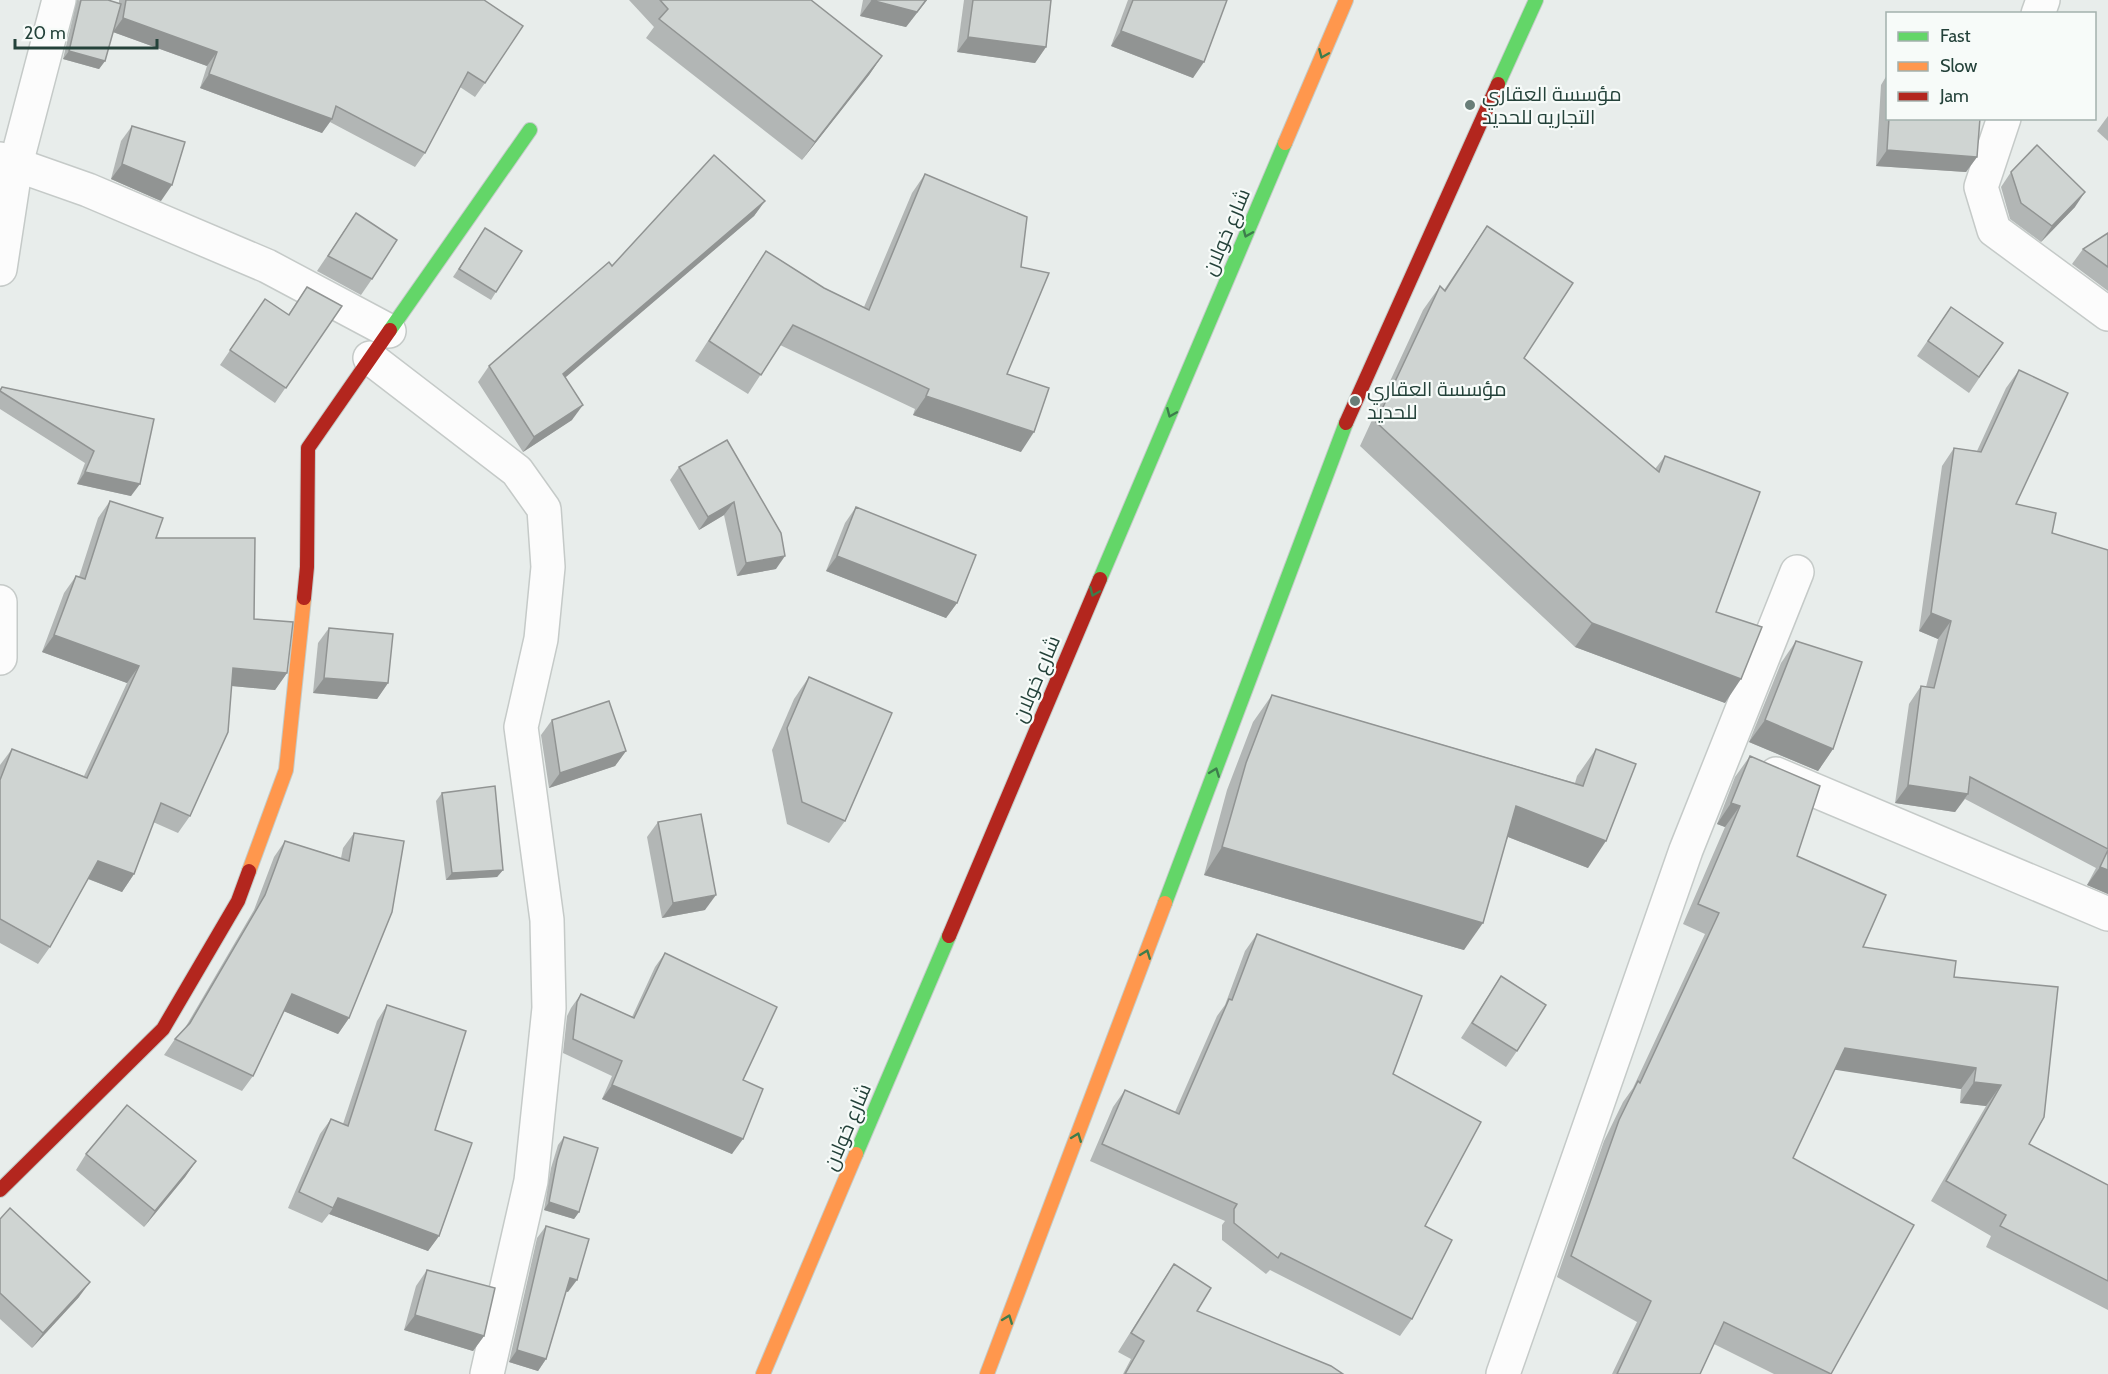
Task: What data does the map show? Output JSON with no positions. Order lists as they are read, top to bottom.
{
  "streets": {
    "main road": ["شارع خولان"]
  },
  "one_way": ["شارع خولان"],
  "places": ["مؤسسة العقاري التجاريه للحديد", "مؤسسة العقاري للحديد"],
  "legend": ["Fast", "Slow", "Jam"],
  "scale_bar": "20 m"
}
